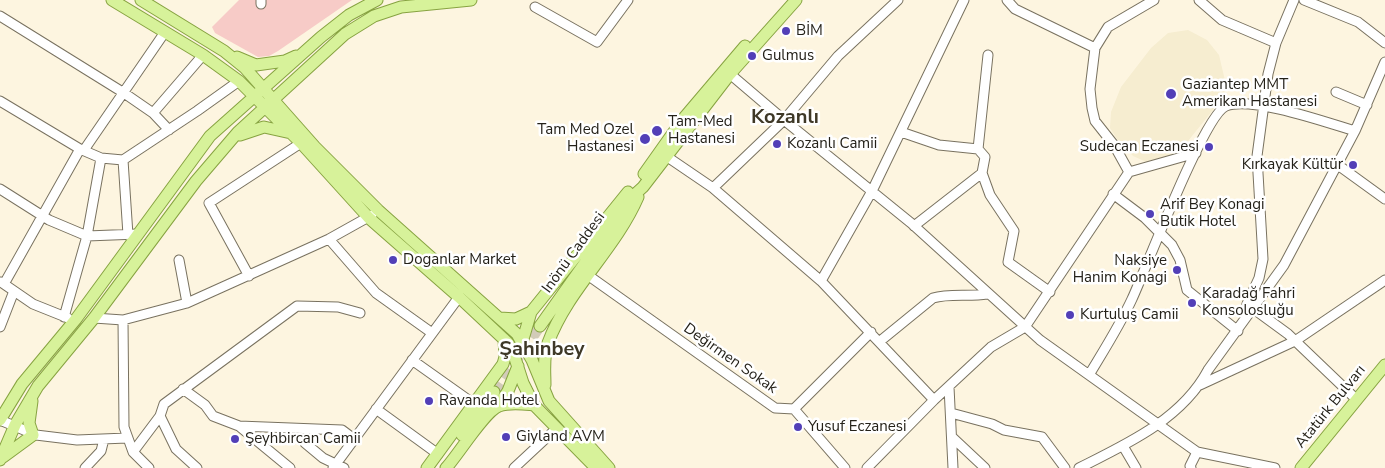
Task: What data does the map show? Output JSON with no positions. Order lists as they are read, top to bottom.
{
  "streets": {
    "main road": ["Inönü Caddesi", "Atatürk Bulvarı"],
    "street": ["Değirmen Sokak"]
  },
  "districts": ["Kozanlı", "Şahinbey"],
  "places": [
    "BİM",
    "Gulmus",
    "Gaziantep MMT Amerikan Hastanesi",
    "Tam-Med Hastanesi",
    "Tam Med Ozel Hastanesi",
    "Kozanlı Camii",
    "Sudecan Eczanesi",
    "Kırkayak Kültür",
    "Arif Bey Konagi Butik Hotel",
    "Doganlar Market",
    "Naksiye Hanim Konagi",
    "Karadağ Fahri Konsolosluğu",
    "Kurtuluş Camii",
    "Ravanda Hotel",
    "Yusuf Eczanesi",
    "Giyland AVM",
    "Şeyhbircan Camii"
  ]
}
